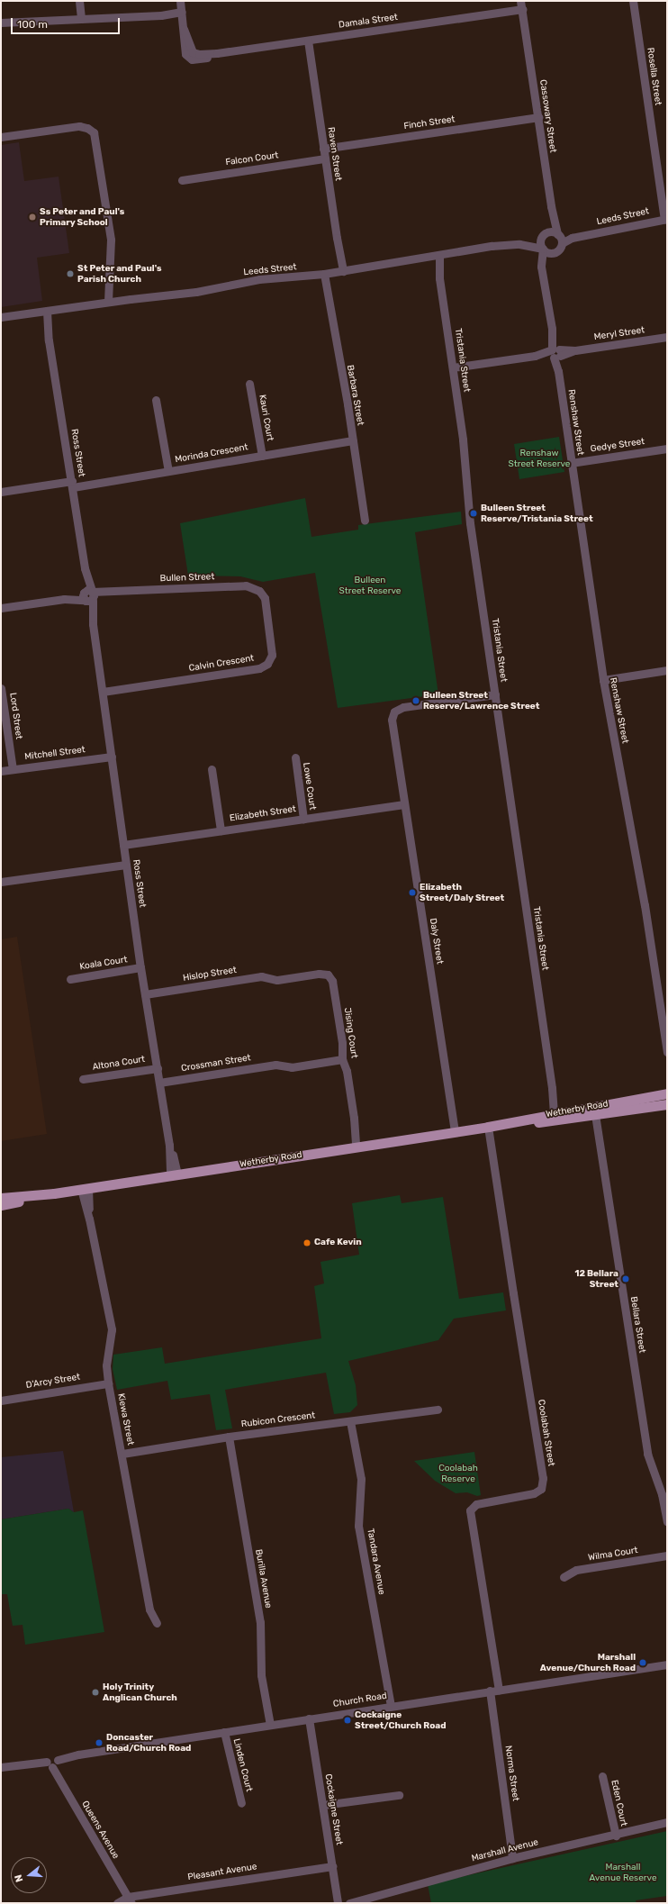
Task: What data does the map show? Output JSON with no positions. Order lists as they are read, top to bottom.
{
  "streets": {
    "main road": ["Wetherby Road"],
    "street": [
      "Damala Street",
      "Rosella Street",
      "Cassowary Street",
      "Finch Street",
      "Raven Street",
      "Falcon Court",
      "Leeds Street",
      "Meryl Street",
      "Tristania Street",
      "Barbara Street",
      "Kauri Court",
      "Renshaw Street",
      "Gedye Street",
      "Ross Street",
      "Morinda Crescent",
      "Bullen Street",
      "Calvin Crescent",
      "Lord Street",
      "Mitchell Street",
      "Lowe Court",
      "Elizabeth Street",
      "Daly Street",
      "Koala Court",
      "Hislop Street",
      "Jising Court",
      "Altona Court",
      "Crossman Street",
      "Bellara Street",
      "D'Arcy Street",
      "Kiewa Street",
      "Rubicon Crescent",
      "Coolabah Street",
      "Wilma Court",
      "Tandara Avenue",
      "Burilla Avenue",
      "Church Road",
      "Linden Court",
      "Norma Street",
      "Eden Court",
      "Cockaigne Street",
      "Queens Avenue",
      "Marshall Avenue",
      "Pleasant Avenue"
    ]
  },
  "crossings": [
    ["Damala Street", "Cassowary Street"],
    ["Damala Street", "Raven Street"],
    ["Rosella Street", "Leeds Street"],
    ["Cassowary Street", "Finch Street"],
    ["Cassowary Street", "Leeds Street"],
    ["Cassowary Street", "Renshaw Street"],
    ["Finch Street", "Raven Street"],
    ["Raven Street", "Falcon Court"],
    ["Raven Street", "Leeds Street"],
    ["Leeds Street", "Tristania Street"],
    ["Leeds Street", "Barbara Street"],
    ["Leeds Street", "Renshaw Street"],
    ["Leeds Street", "Ross Street"],
    ["Meryl Street", "Renshaw Street"],
    ["Tristania Street", "Daly Street"],
    ["Tristania Street", "Wetherby Road"],
    ["Barbara Street", "Morinda Crescent"],
    ["Kauri Court", "Morinda Crescent"],
    ["Renshaw Street", "Gedye Street"],
    ["Ross Street", "Morinda Crescent"],
    ["Ross Street", "Bullen Street"],
    ["Ross Street", "Calvin Crescent"],
    ["Ross Street", "Mitchell Street"],
    ["Ross Street", "Elizabeth Street"],
    ["Ross Street", "Koala Court"],
    ["Ross Street", "Hislop Street"],
    ["Ross Street", "Altona Court"],
    ["Ross Street", "Crossman Street"],
    ["Ross Street", "Wetherby Road"],
    ["Bullen Street", "Calvin Crescent"],
    ["Lord Street", "Mitchell Street"],
    ["Lowe Court", "Elizabeth Street"],
    ["Elizabeth Street", "Daly Street"],
    ["Daly Street", "Wetherby Road"],
    ["Hislop Street", "Jising Court"],
    ["Jising Court", "Crossman Street"],
    ["Jising Court", "Wetherby Road"],
    ["Wetherby Road", "Bellara Street"],
    ["Wetherby Road", "Kiewa Street"],
    ["Wetherby Road", "Coolabah Street"],
    ["D'Arcy Street", "Kiewa Street"],
    ["Kiewa Street", "Rubicon Crescent"],
    ["Rubicon Crescent", "Tandara Avenue"],
    ["Rubicon Crescent", "Burilla Avenue"],
    ["Coolabah Street", "Church Road"],
    ["Tandara Avenue", "Church Road"],
    ["Burilla Avenue", "Church Road"],
    ["Church Road", "Linden Court"],
    ["Church Road", "Norma Street"],
    ["Church Road", "Cockaigne Street"],
    ["Church Road", "Queens Avenue"],
    ["Norma Street", "Marshall Avenue"],
    ["Eden Court", "Marshall Avenue"],
    ["Cockaigne Street", "Pleasant Avenue"],
    ["Queens Avenue", "Pleasant Avenue"]
  ],
  "parks": [
    "Renshaw Street Reserve",
    "Bulleen Street Reserve",
    "Coolabah Reserve",
    "Marshall Avenue Reserve"
  ],
  "places": [
    "Ss Peter and Paul's Primary School",
    "St Peter and Paul's Parish Church",
    "Bulleen Street Reserve/Tristania Street",
    "Bulleen Street Reserve/Lawrence Street",
    "Elizabeth Street/Daly Street",
    "Cafe Kevin",
    "12 Bellara Street",
    "Marshall Avenue/Church Road",
    "Holy Trinity Anglican Church",
    "Cockaigne Street/Church Road",
    "Doncaster Road/Church Road"
  ],
  "scale_bar": "100 m",
  "north": "left"
}
